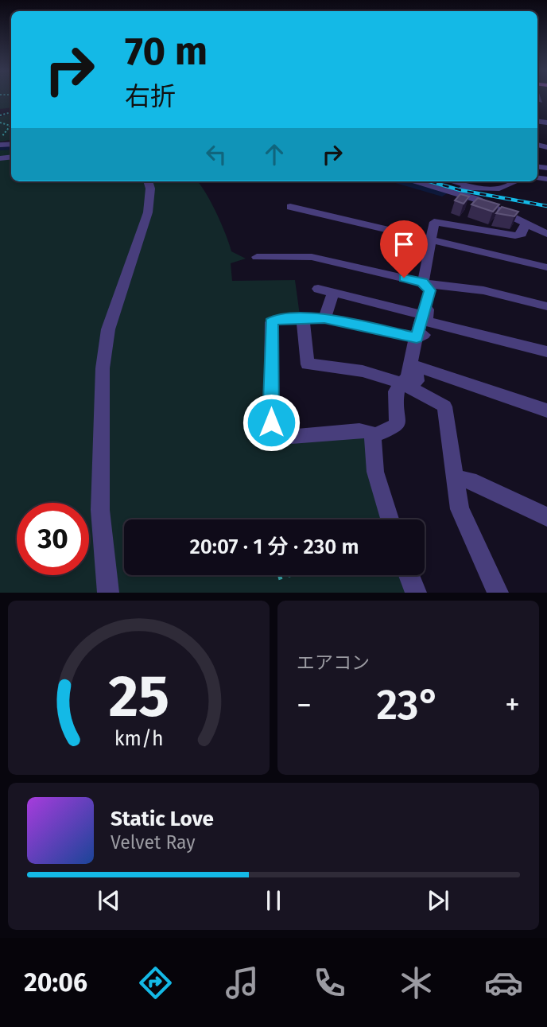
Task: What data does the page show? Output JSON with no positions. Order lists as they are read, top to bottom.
{
  "page": {
    "turn": ["70 m", "右折"],
    "limit": "30",
    "trip": "20:07 · 1 分 · 230 m",
    "tile": "エアコン",
    "heat": ["−", "23°", "+"],
    "song": ["Static Love", "Velvet Ray"],
    "tabs": "20:06",
    "gauge": ["25", "km/h"]
  }
}
